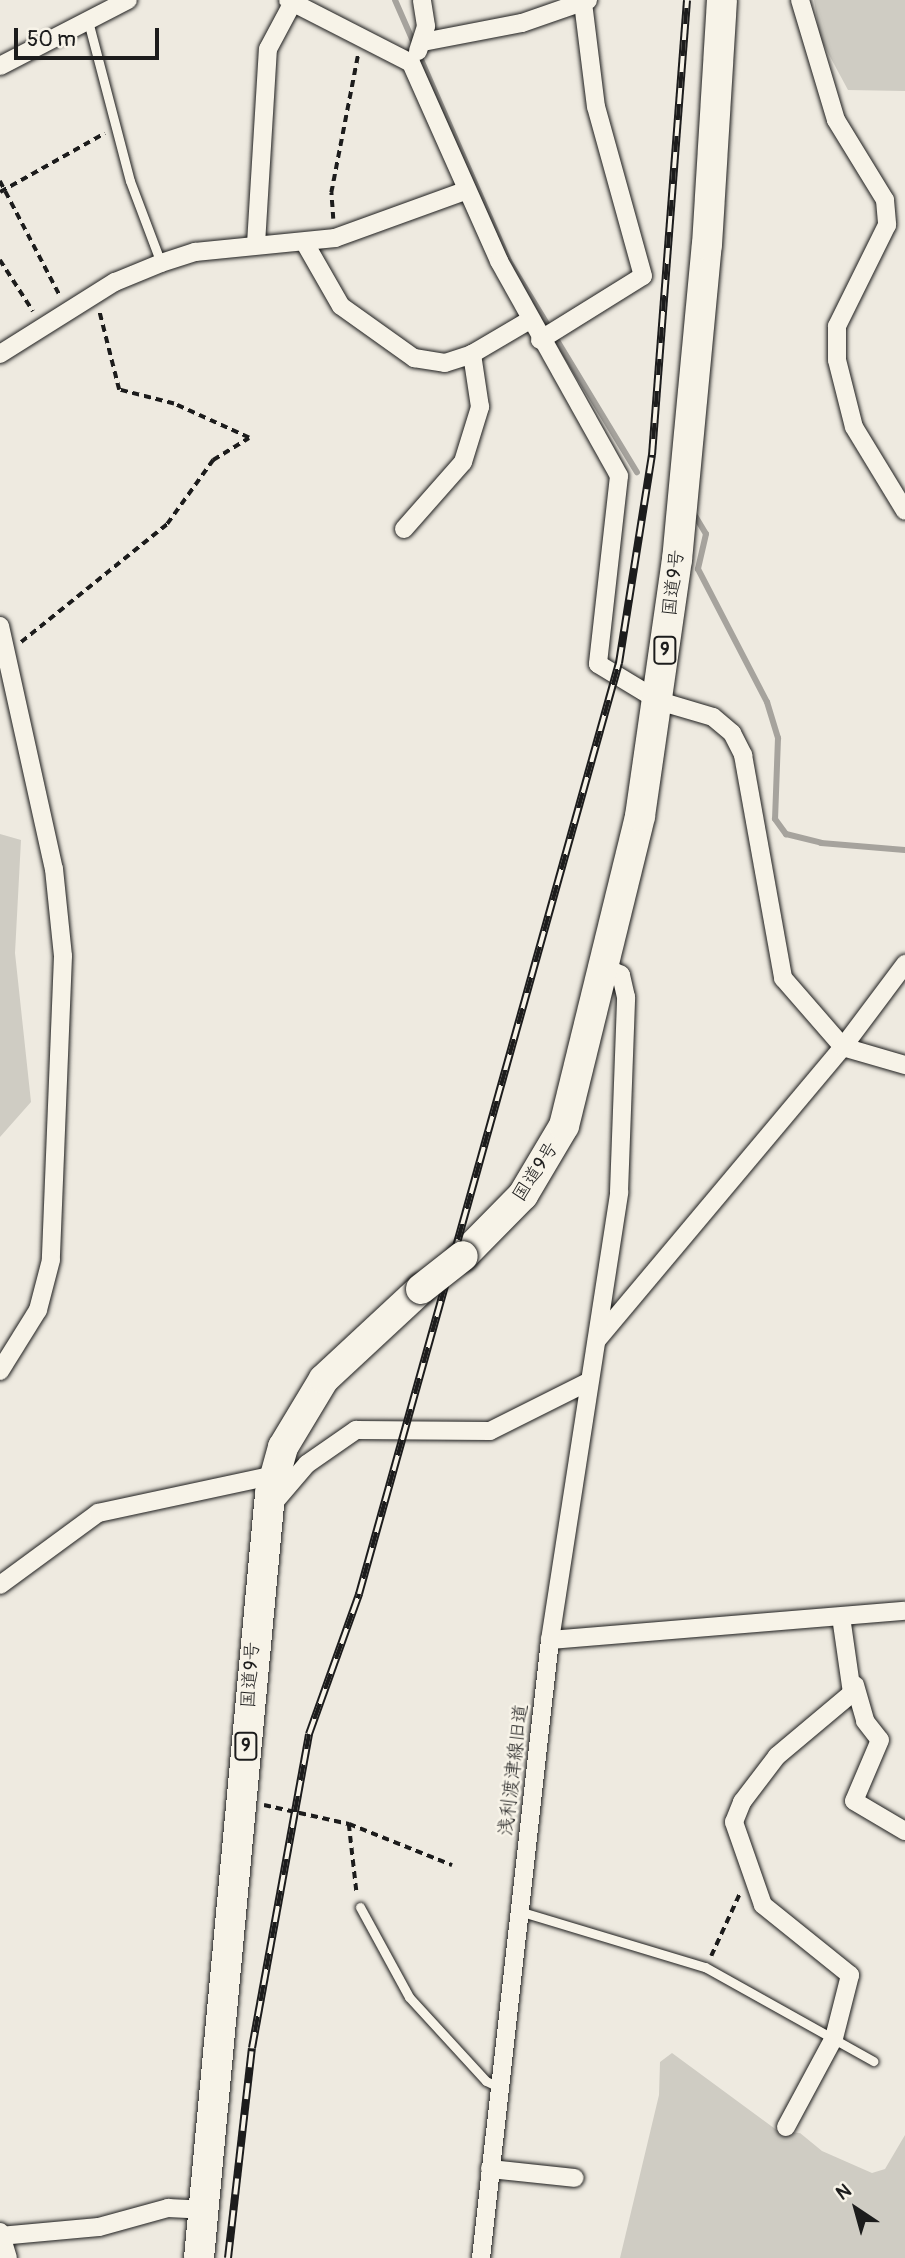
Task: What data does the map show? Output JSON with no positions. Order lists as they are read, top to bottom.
{
  "streets": {
    "highway": ["国道9号", "9"],
    "street": ["浅利渡津線旧道"]
  },
  "crossings": [
    ["国道9号", "浅利渡津線旧道"]
  ],
  "scale_bar": "50 m",
  "north": "top left"
}
